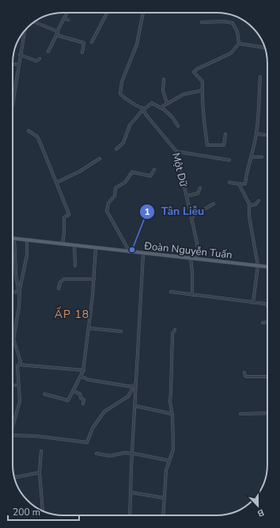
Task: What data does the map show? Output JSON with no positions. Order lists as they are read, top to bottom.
{
  "streets": {
    "main road": ["Đoàn Nguyễn Tuấn"],
    "street": ["Một Dữ"]
  },
  "crossings": [
    ["Một Dữ", "Đoàn Nguyễn Tuấn"]
  ],
  "districts": ["ẤP 18"],
  "places": ["Tân Liễu"],
  "scale_bar": "200 m",
  "north": "bottom"
}
